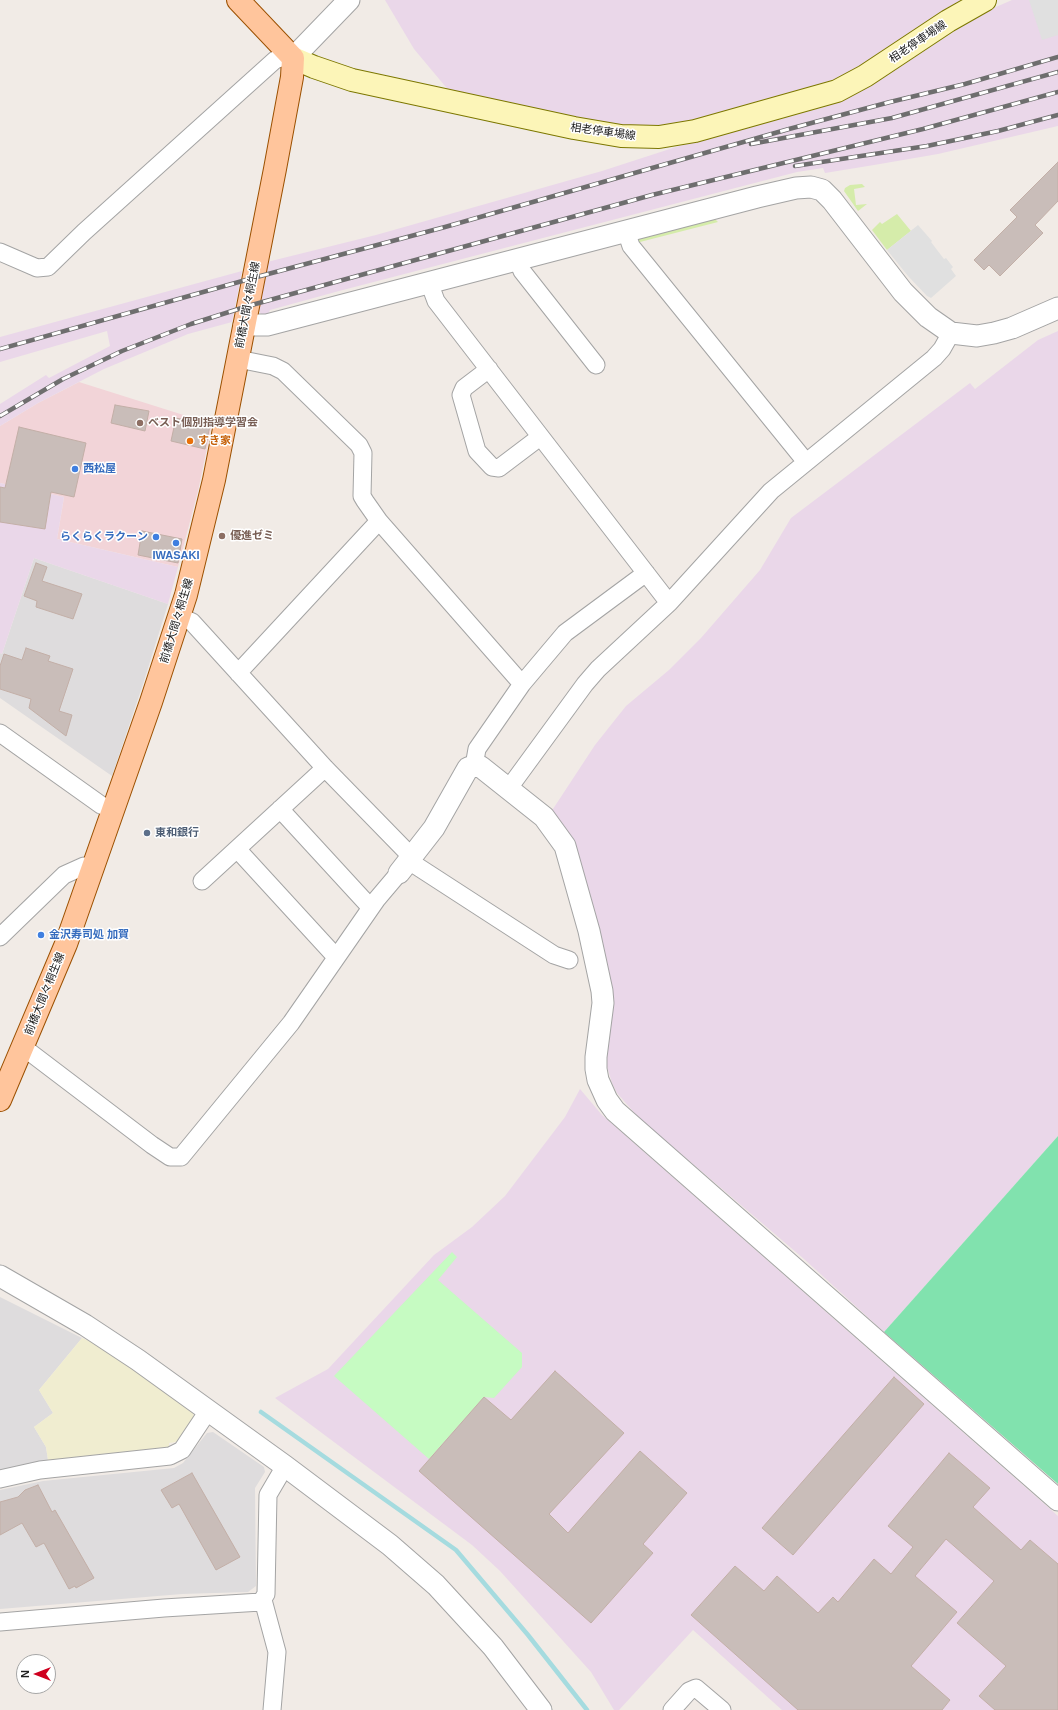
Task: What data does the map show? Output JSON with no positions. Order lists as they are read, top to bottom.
{
  "streets": {
    "main road": ["相老停車場線", "前橋大間々桐生線"]
  },
  "crossings": [
    ["相老停車場線", "前橋大間々桐生線"]
  ],
  "places": [
    "ベスト個別指導学習会",
    "すき家",
    "西松屋",
    "優進ゼミ",
    "らくらくラクーン",
    "IWASAKI",
    "東和銀行",
    "金沢寿司処 加賀"
  ],
  "north": "left"
}
